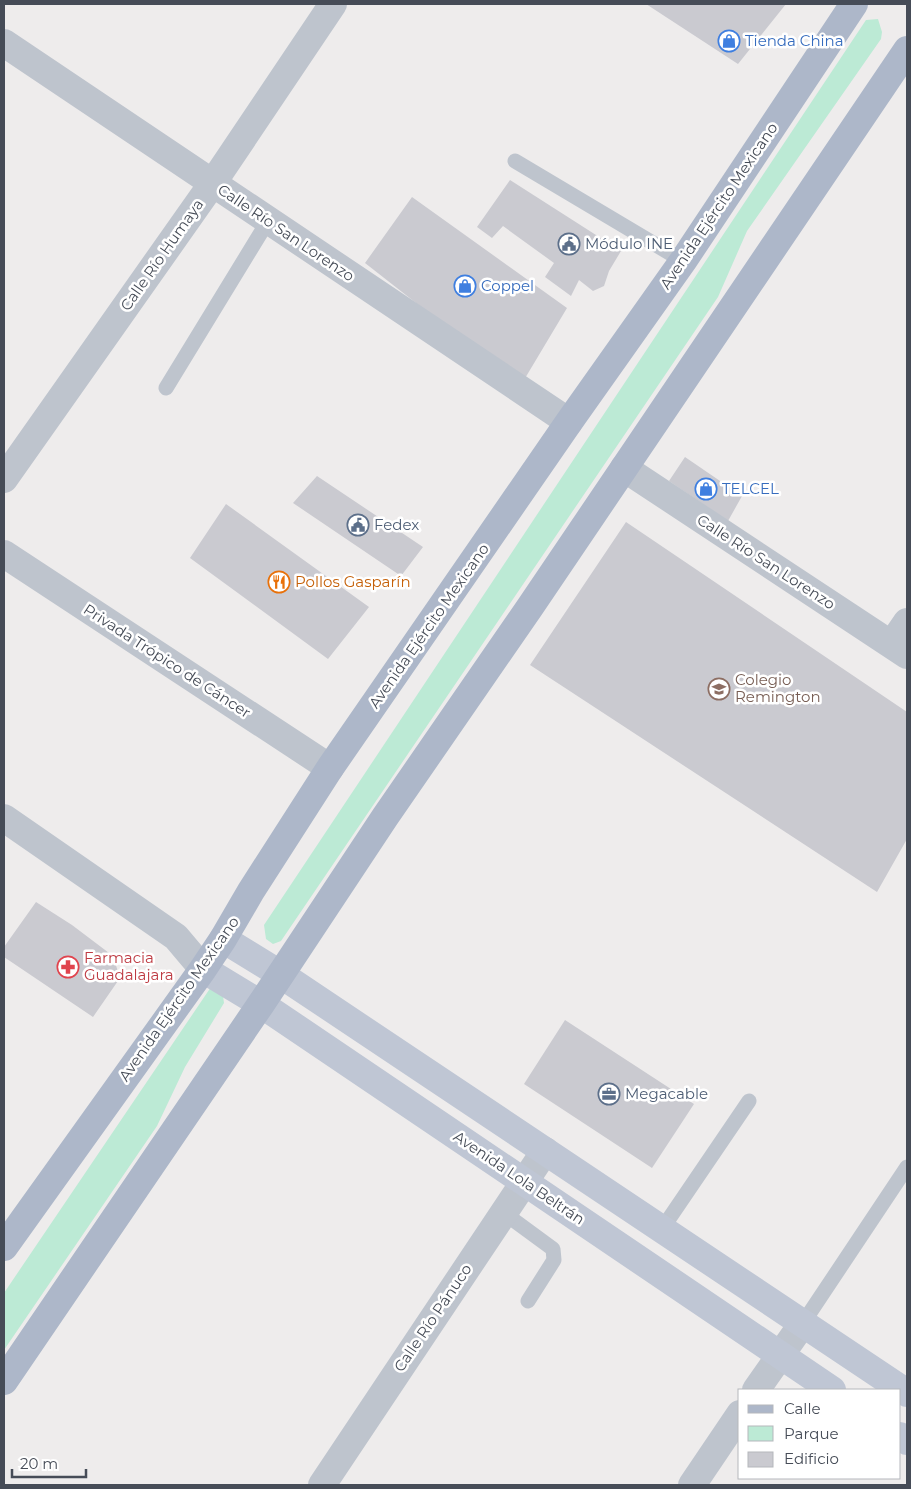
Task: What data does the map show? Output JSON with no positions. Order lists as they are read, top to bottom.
{
  "streets": {
    "main road": ["Avenida Ejército Mexicano"],
    "street": [
      "Calle Río San Lorenzo",
      "Calle Río Humaya",
      "Privada Trópico de Cáncer",
      "Avenida Lola Beltrán",
      "Calle Río Pánuco"
    ]
  },
  "crossings": [
    ["Avenida Ejército Mexicano", "Calle Río San Lorenzo"],
    ["Avenida Ejército Mexicano", "Privada Trópico de Cáncer"],
    ["Avenida Ejército Mexicano", "Avenida Lola Beltrán"],
    ["Calle Río San Lorenzo", "Calle Río Humaya"],
    ["Avenida Lola Beltrán", "Calle Río Pánuco"]
  ],
  "places": {
    "shop": ["Tienda China", "Coppel", "TELCEL"],
    "public building": ["Módulo INE", "Fedex"],
    "restaurant": ["Pollos Gasparín"],
    "school or university": ["Colegio Remington"],
    "pharmacy": ["Farmacia Guadalajara"],
    "office": ["Megacable"]
  },
  "legend": ["Calle", "Parque", "Edificio"],
  "scale_bar": "20 m"
}
